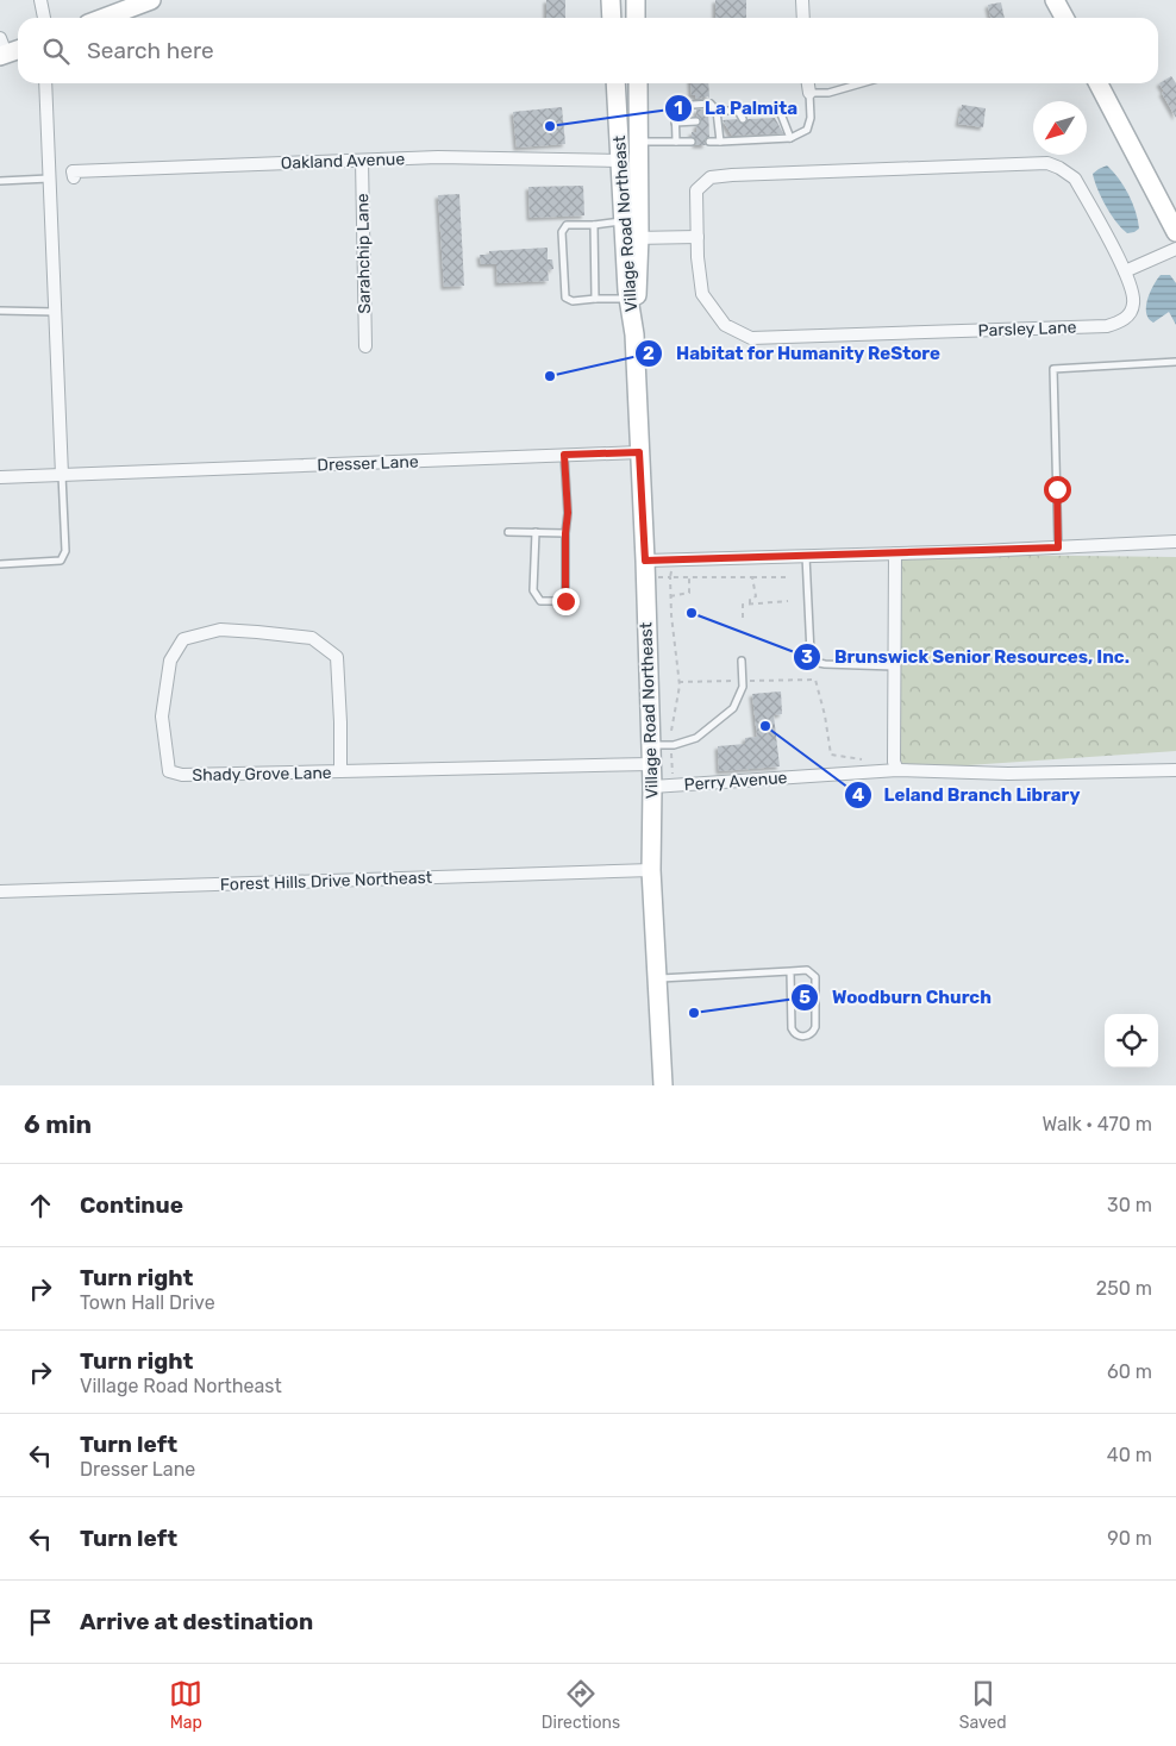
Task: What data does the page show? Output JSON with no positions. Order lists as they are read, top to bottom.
{
  "streets": {
    "main road": ["Village Road Northeast"],
    "street": [
      "Oakland Avenue",
      "Sarahchip Lane",
      "Parsley Lane",
      "Dresser Lane",
      "Shady Grove Lane",
      "Perry Avenue",
      "Forest Hills Drive Northeast"
    ]
  },
  "crossings": [
    ["Oakland Avenue", "Village Road Northeast"],
    ["Oakland Avenue", "Sarahchip Lane"],
    ["Village Road Northeast", "Dresser Lane"],
    ["Village Road Northeast", "Shady Grove Lane"],
    ["Village Road Northeast", "Perry Avenue"],
    ["Village Road Northeast", "Forest Hills Drive Northeast"]
  ],
  "places": [
    "La Palmita",
    "Habitat for Humanity ReStore",
    "Brunswick Senior Resources, Inc.",
    "Leland Branch Library",
    "Woodburn Church"
  ],
  "north": "bottom left",
  "page": {
    "search": "Search here",
    "heading": ["6 min", "Walk · 470 m"],
    "list": [
      ["Continue", "30 m"],
      ["Turn right", "Town Hall Drive", "250 m"],
      ["Turn right", "Village Road Northeast", "60 m"],
      ["Turn left", "Dresser Lane", "40 m"],
      ["Turn left", "90 m"],
      "Arrive at destination"
    ],
    "nav": ["Map", "Directions", "Saved"]
  }
}
